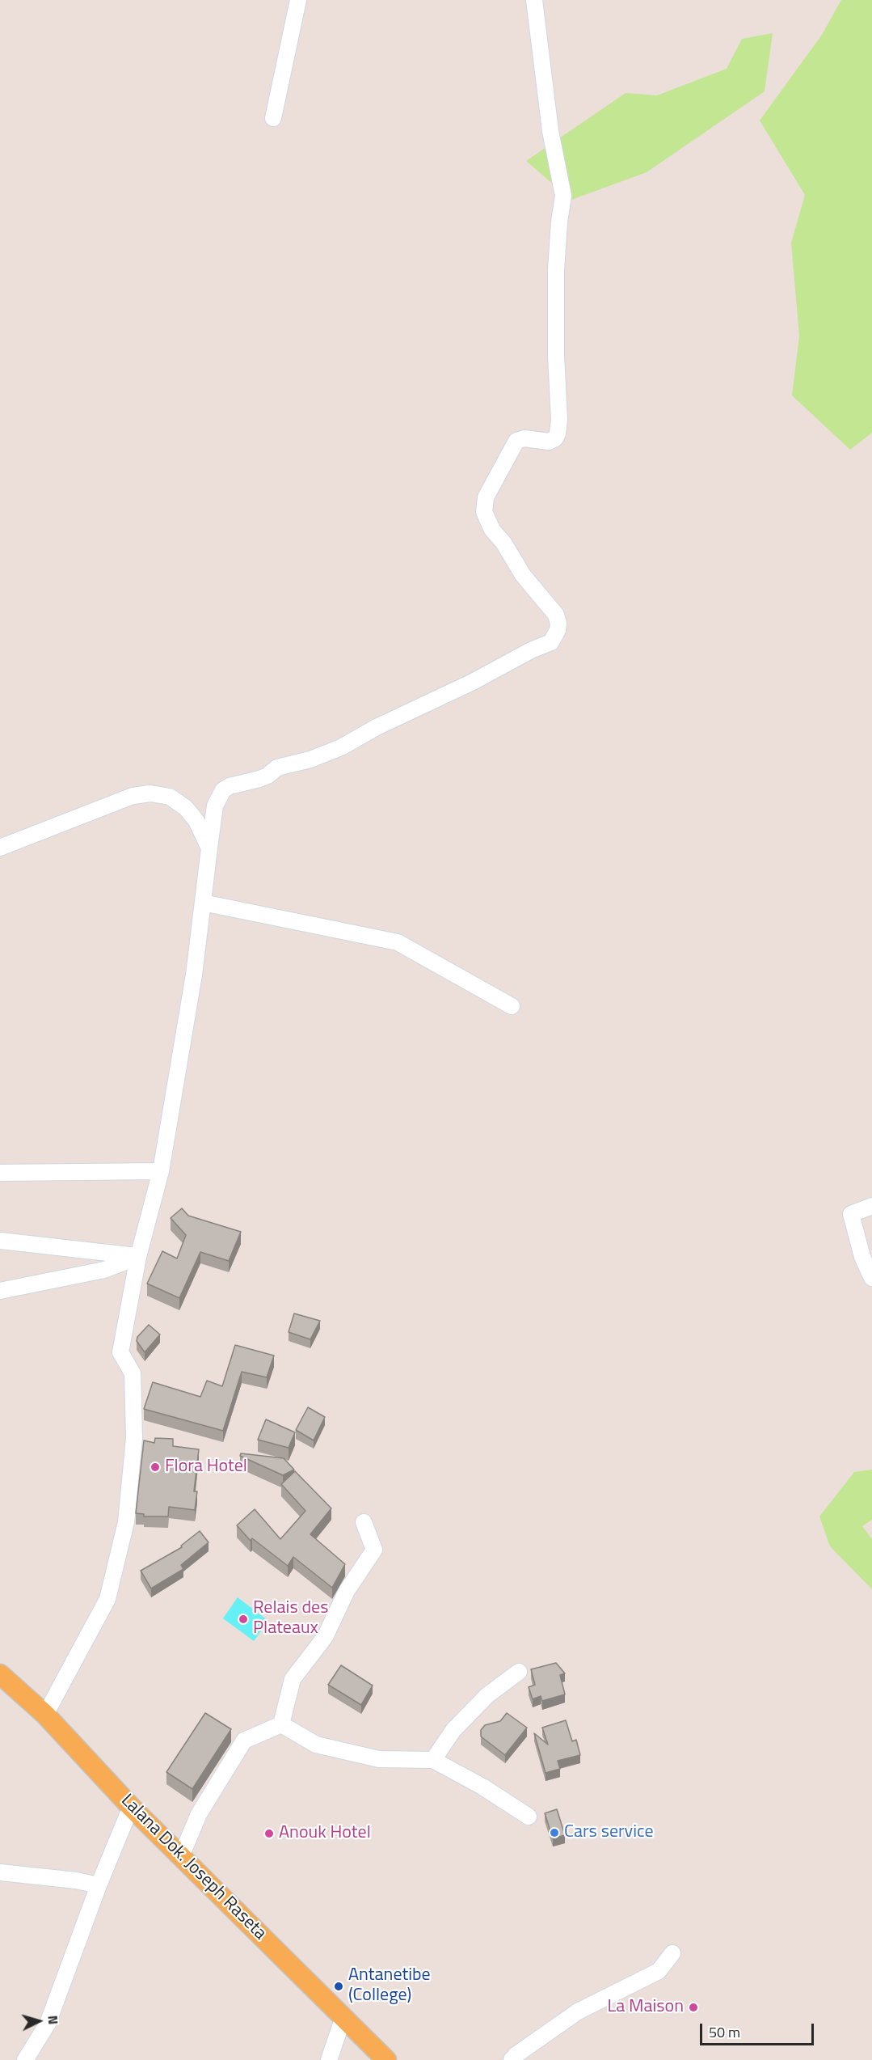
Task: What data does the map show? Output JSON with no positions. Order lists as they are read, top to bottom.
{
  "streets": {
    "main road": ["Lalana Dok. Joseph Raseta"]
  },
  "places": [
    "Flora Hotel",
    "Relais des Plateaux",
    "Cars service",
    "Anouk Hotel",
    "Antanetibe (College)",
    "La Maison"
  ],
  "scale_bar": "50 m",
  "north": "right"
}
